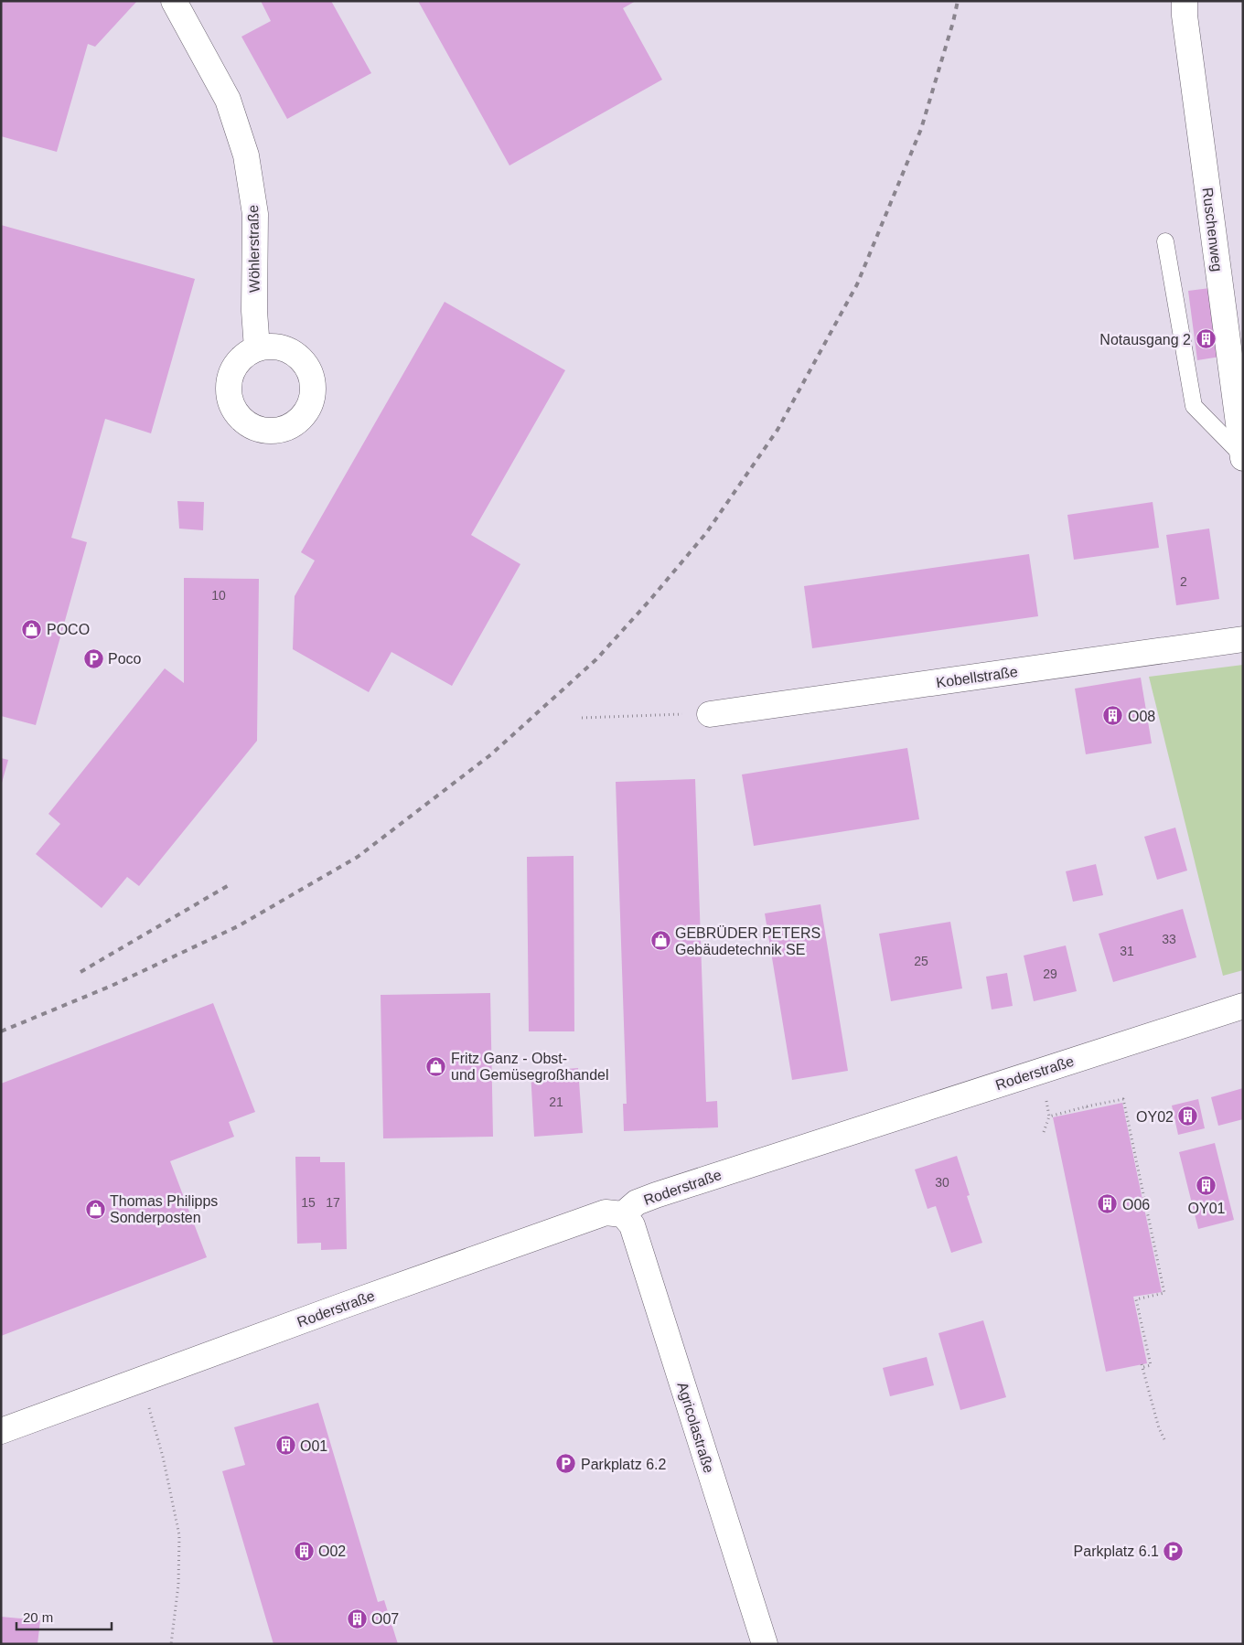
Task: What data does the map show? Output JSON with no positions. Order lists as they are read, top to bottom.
{
  "streets": {
    "street": [
      "Ruschenweg",
      "Wöhlerstraße",
      "Kobellstraße",
      "Roderstraße",
      "Agricolastraße"
    ]
  },
  "crossings": [
    ["Roderstraße", "Agricolastraße"]
  ],
  "places": {
    "building": [
      "Notausgang 2",
      "O08",
      "OY02",
      "OY01",
      "O06",
      "O01",
      "O02",
      "O07"
    ],
    "shop": [
      "POCO",
      "GEBRÜDER PETERS Gebäudetechnik SE",
      "Fritz Ganz - Obst- und Gemüsegroßhandel",
      "Thomas Philipps Sonderposten"
    ],
    "parking": ["Poco", "Parkplatz 6.2", "Parkplatz 6.1"]
  },
  "house_numbers": [
    "2",
    "10",
    "33",
    "31",
    "25",
    "29",
    "21",
    "30",
    "15",
    "17"
  ],
  "scale_bar": "20 m"
}
